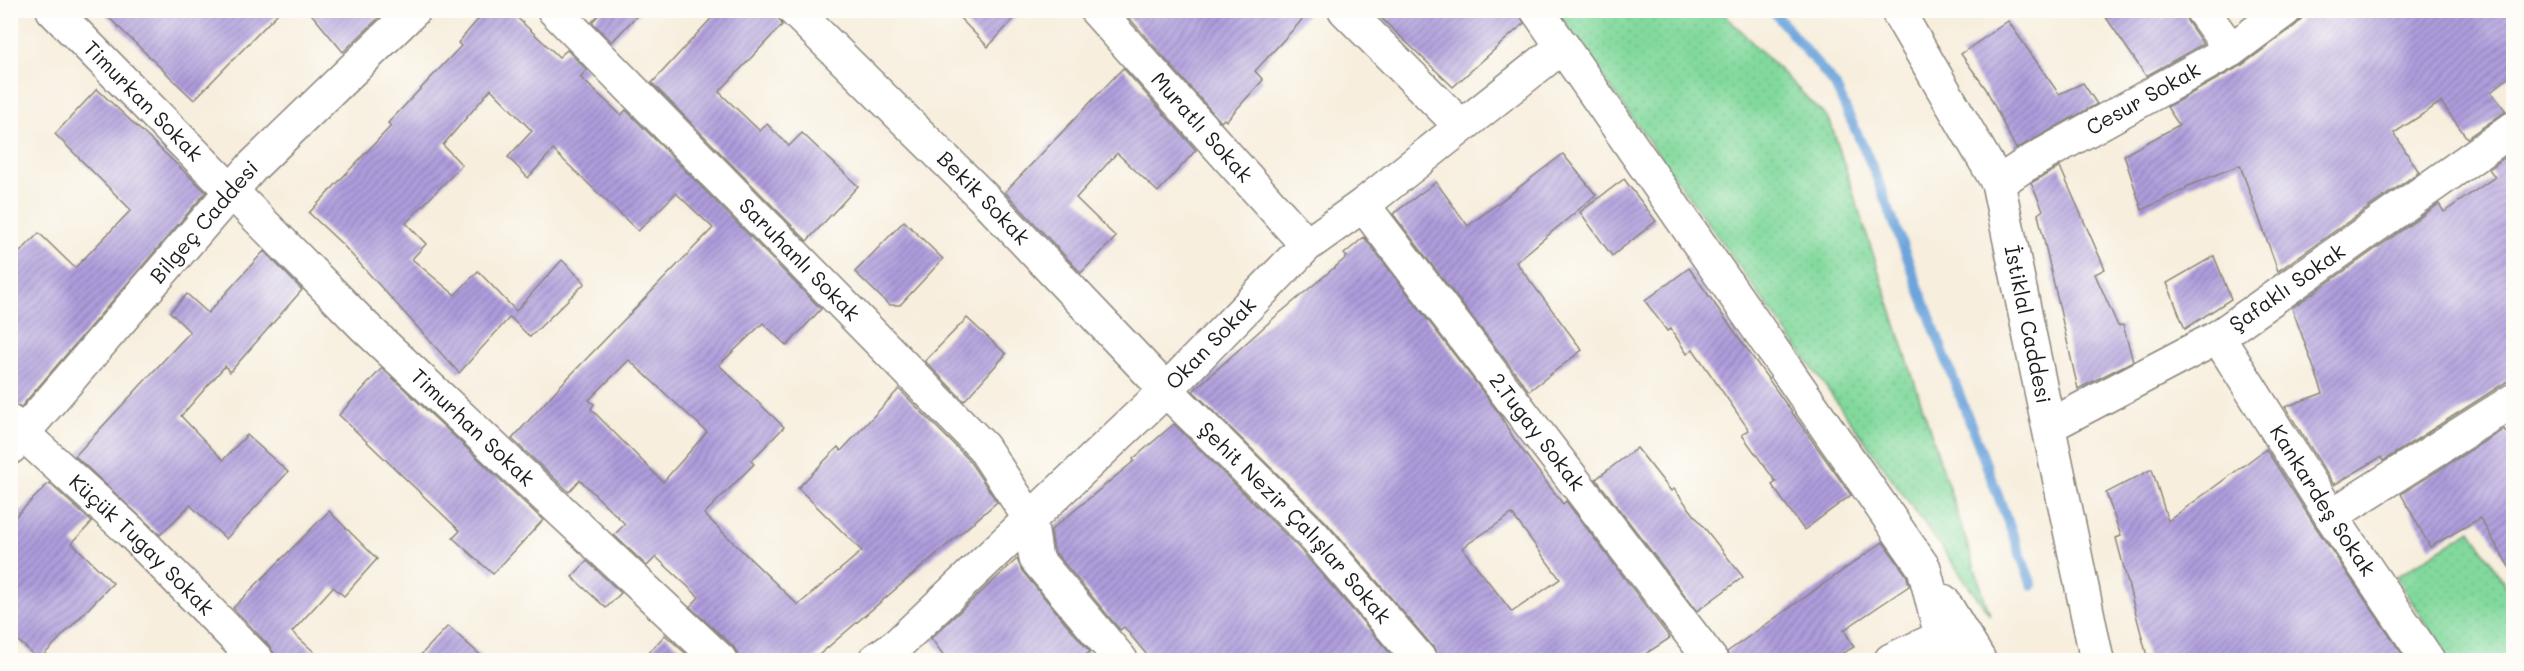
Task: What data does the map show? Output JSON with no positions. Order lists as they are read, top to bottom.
{
  "streets": {
    "street": [
      "Cesur Sokak",
      "Timurkan Sokak",
      "Muratlı Sokak",
      "Bekik Sokak",
      "Bilgeç Caddesi",
      "Saruhanlı Sokak",
      "Şafaklı Sokak",
      "İstiklal Caddesi",
      "Okan Sokak",
      "Timurhan Sokak",
      "2.Tugay Sokak",
      "Kankardeş Sokak",
      "Şehit Nezir Çalışlar Sokak",
      "Küçük Tugay Sokak"
    ]
  },
  "crossings": [
    ["Cesur Sokak", "İstiklal Caddesi"],
    ["Timurkan Sokak", "Bilgeç Caddesi"],
    ["Timurkan Sokak", "Timurhan Sokak"],
    ["Muratlı Sokak", "Okan Sokak"],
    ["Bekik Sokak", "Okan Sokak"],
    ["Bekik Sokak", "Şehit Nezir Çalışlar Sokak"],
    ["Bilgeç Caddesi", "Timurhan Sokak"],
    ["Bilgeç Caddesi", "Küçük Tugay Sokak"],
    ["Saruhanlı Sokak", "Okan Sokak"],
    ["Şafaklı Sokak", "İstiklal Caddesi"],
    ["Şafaklı Sokak", "Kankardeş Sokak"],
    ["Okan Sokak", "2.Tugay Sokak"],
    ["Okan Sokak", "Şehit Nezir Çalışlar Sokak"]
  ]
}
